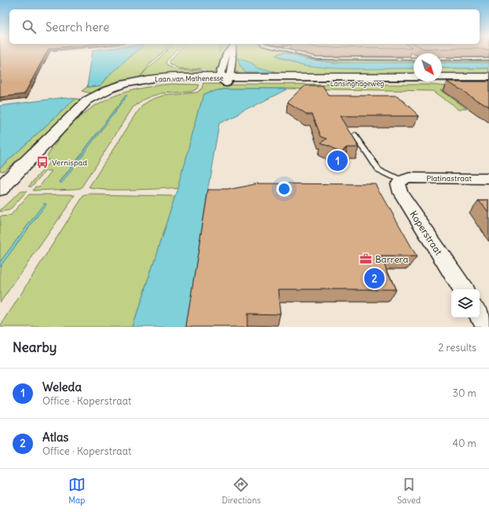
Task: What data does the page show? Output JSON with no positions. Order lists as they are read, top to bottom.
{
  "streets": {
    "street": [
      "Laan van Mathenesse",
      "Lansinghageweg",
      "Platinastraat",
      "Koperstraat"
    ]
  },
  "crossings": [
    ["Laan van Mathenesse", "Lansinghageweg"],
    ["Platinastraat", "Koperstraat"]
  ],
  "places": {
    "bus stop": ["Vernispad"],
    "office": ["Barrera"]
  },
  "north": "bottom right",
  "page": {
    "search": "Search here",
    "pins": ["1", "2"],
    "heading": ["Nearby", "2 results"],
    "list": [
      {
        "mark": "1",
        "name": "Weleda",
        "note": "Office · Koperstraat",
        "value": "30 m"
      },
      {
        "mark": "2",
        "name": "Atlas",
        "note": "Office · Koperstraat",
        "value": "40 m"
      }
    ],
    "nav": ["Map", "Directions", "Saved"]
  }
}
